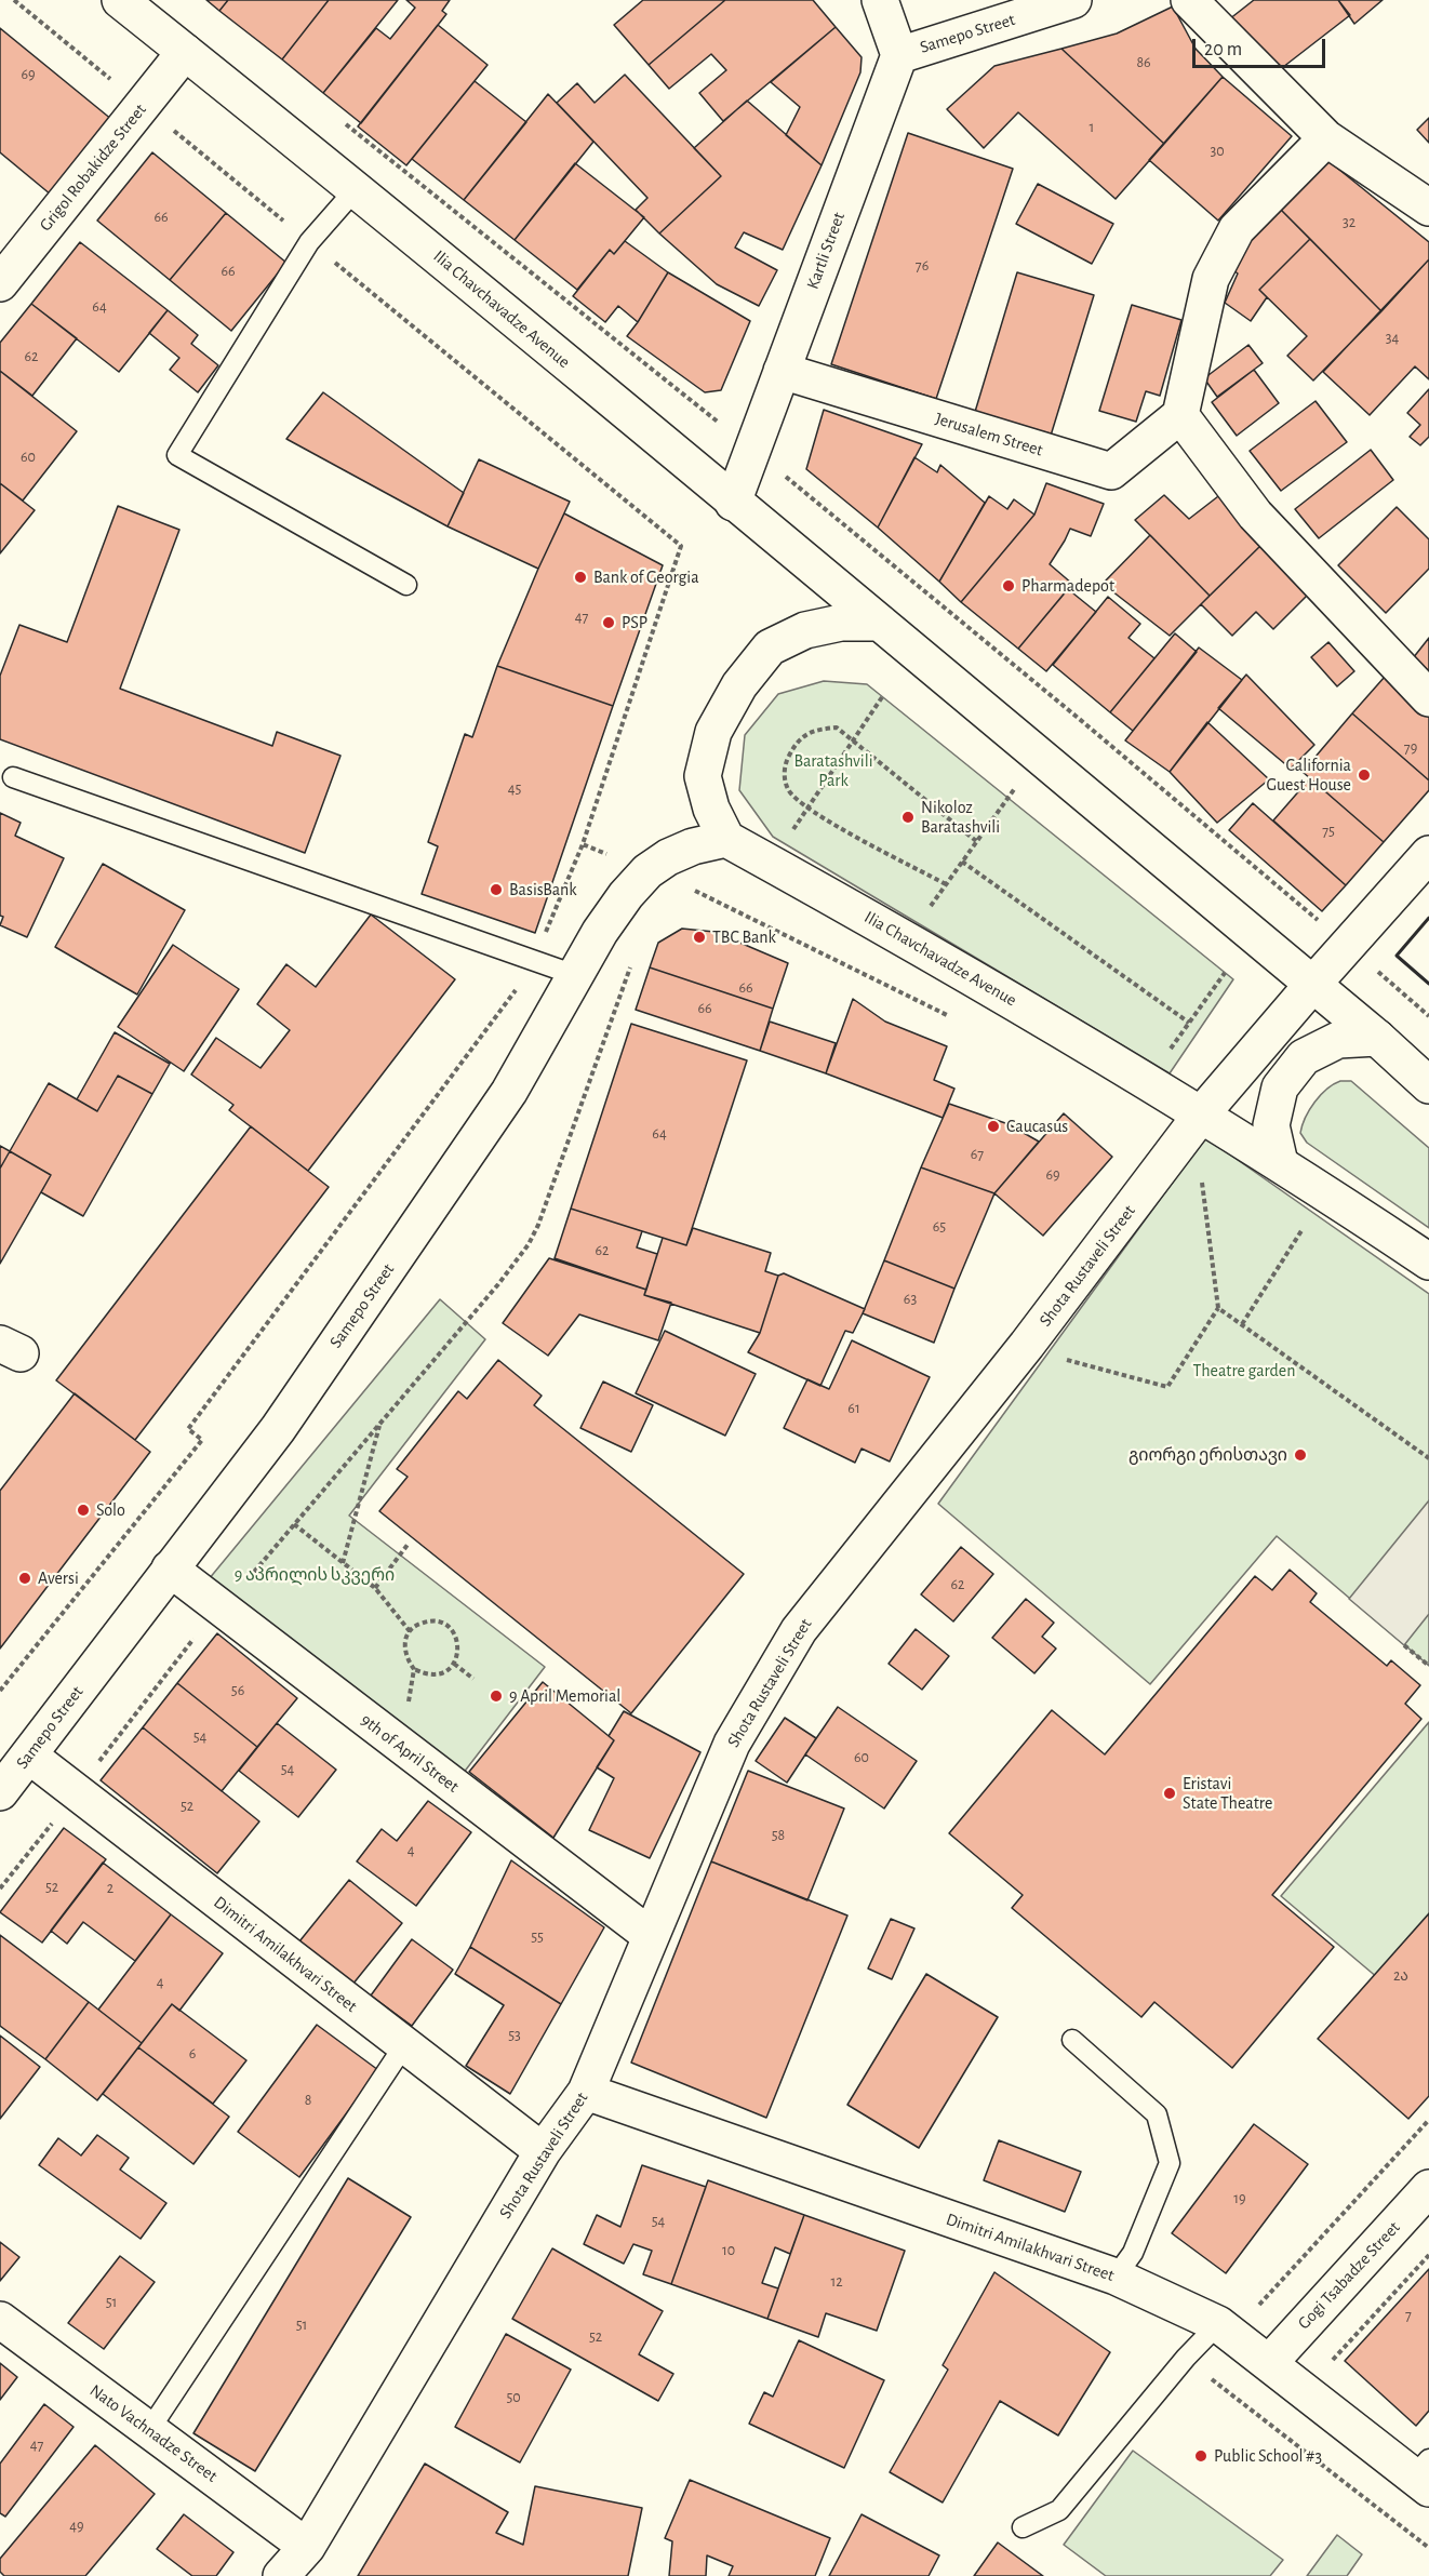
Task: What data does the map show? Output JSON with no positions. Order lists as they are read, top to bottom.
{
  "streets": {
    "street": [
      "Samepo Street",
      "Grigol Robakidze Street",
      "Kartli Street",
      "Ilia Chavchavadze Avenue",
      "Jerusalem Street",
      "Shota Rustaveli Street",
      "9th of April Street",
      "Dimitri Amilakhvari Street",
      "Gogi Tsabadze Street",
      "Nato Vachnadze Street"
    ]
  },
  "crossings": [
    ["Samepo Street", "Kartli Street"],
    ["Samepo Street", "Ilia Chavchavadze Avenue"],
    ["Samepo Street", "9th of April Street"],
    ["Samepo Street", "Dimitri Amilakhvari Street"],
    ["Grigol Robakidze Street", "Ilia Chavchavadze Avenue"],
    ["Kartli Street", "Ilia Chavchavadze Avenue"],
    ["Kartli Street", "Jerusalem Street"],
    ["Ilia Chavchavadze Avenue", "Shota Rustaveli Street"],
    ["Shota Rustaveli Street", "9th of April Street"],
    ["Shota Rustaveli Street", "Dimitri Amilakhvari Street"],
    ["Shota Rustaveli Street", "Nato Vachnadze Street"],
    ["Dimitri Amilakhvari Street", "Gogi Tsabadze Street"]
  ],
  "parks": ["Baratashvili Park", "Theatre garden", "9 აპრილის სკვერი"],
  "places": [
    "Bank of Georgia",
    "Pharmadepot",
    "PSP",
    "California Guest House",
    "Nikoloz Baratashvili",
    "BasisBank",
    "TBC Bank",
    "Caucasus",
    "გიორგი ერისთავი",
    "Solo",
    "Aversi",
    "9 April Memorial",
    "Eristavi State Theatre",
    "Public School #3"
  ],
  "house_numbers": [
    "86",
    "69",
    "1",
    "30",
    "66",
    "32",
    "76",
    "66",
    "64",
    "34",
    "62",
    "60",
    "47",
    "79",
    "45",
    "75",
    "66",
    "66",
    "64",
    "67",
    "69",
    "65",
    "62",
    "63",
    "61",
    "62",
    "56",
    "54",
    "60",
    "54",
    "52",
    "58",
    "4",
    "52",
    "2",
    "55",
    "2ა",
    "4",
    "53",
    "6",
    "8",
    "19",
    "54",
    "10",
    "12",
    "51",
    "7",
    "51",
    "52",
    "50",
    "47",
    "49"
  ],
  "scale_bar": "20 m"
}
